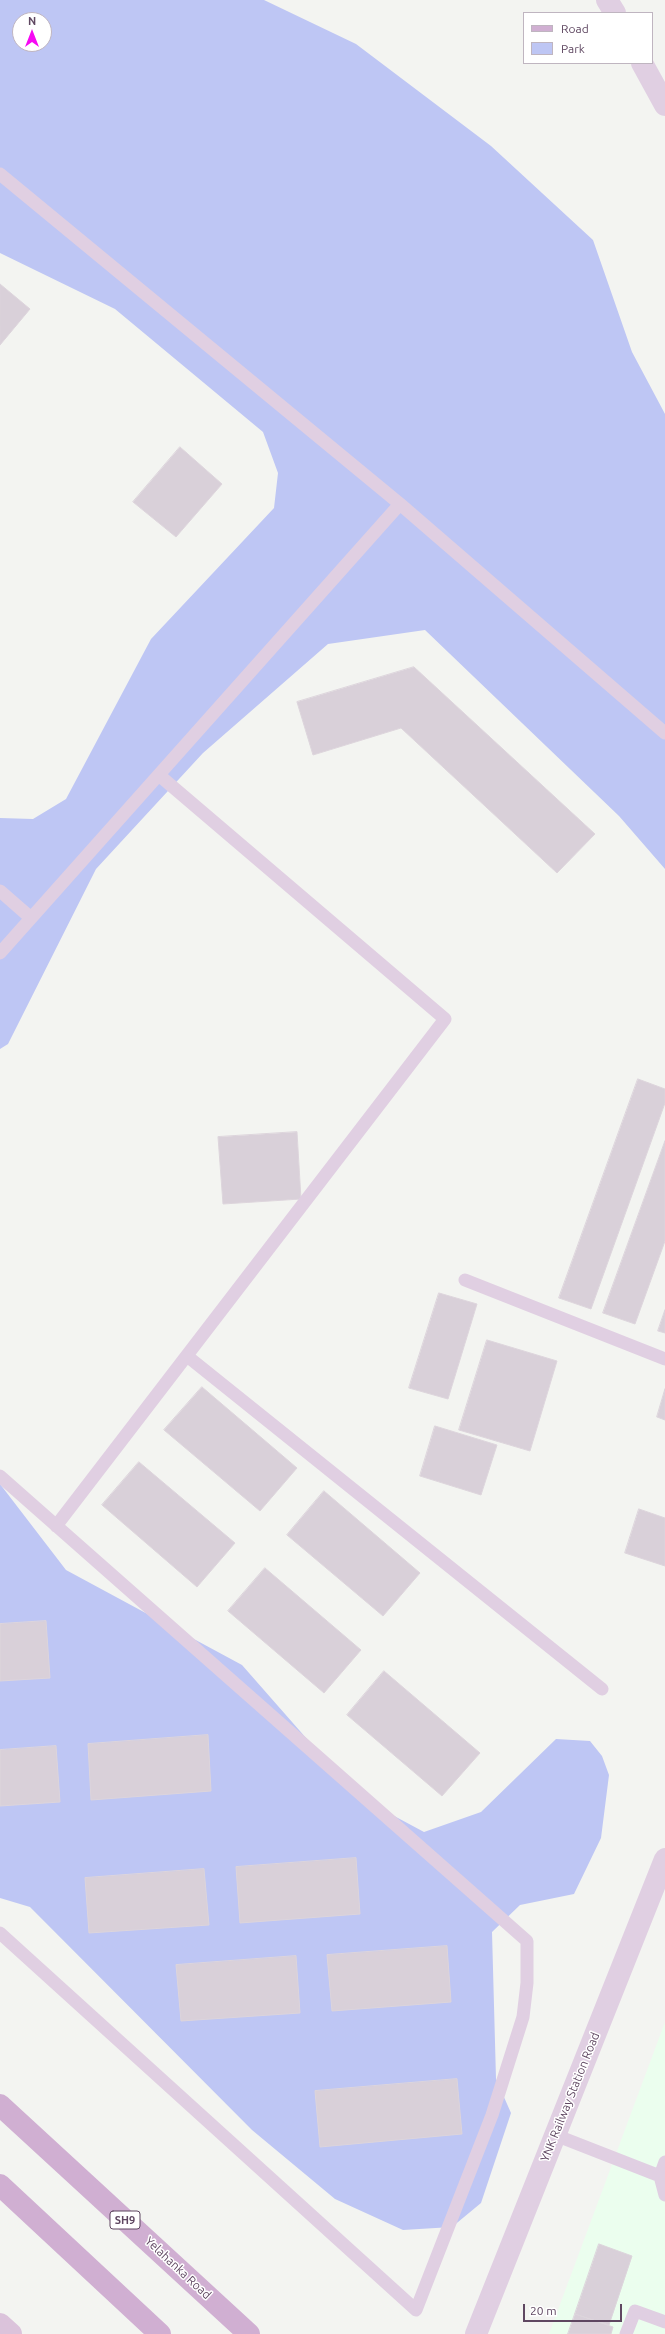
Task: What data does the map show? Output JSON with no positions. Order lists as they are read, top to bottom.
{
  "streets": {
    "main road": ["SH9", "Yelahanka Road"],
    "street": ["YNK Railway Station Road"]
  },
  "legend": ["Road", "Park"],
  "scale_bar": "20 m",
  "north": "top"
}
